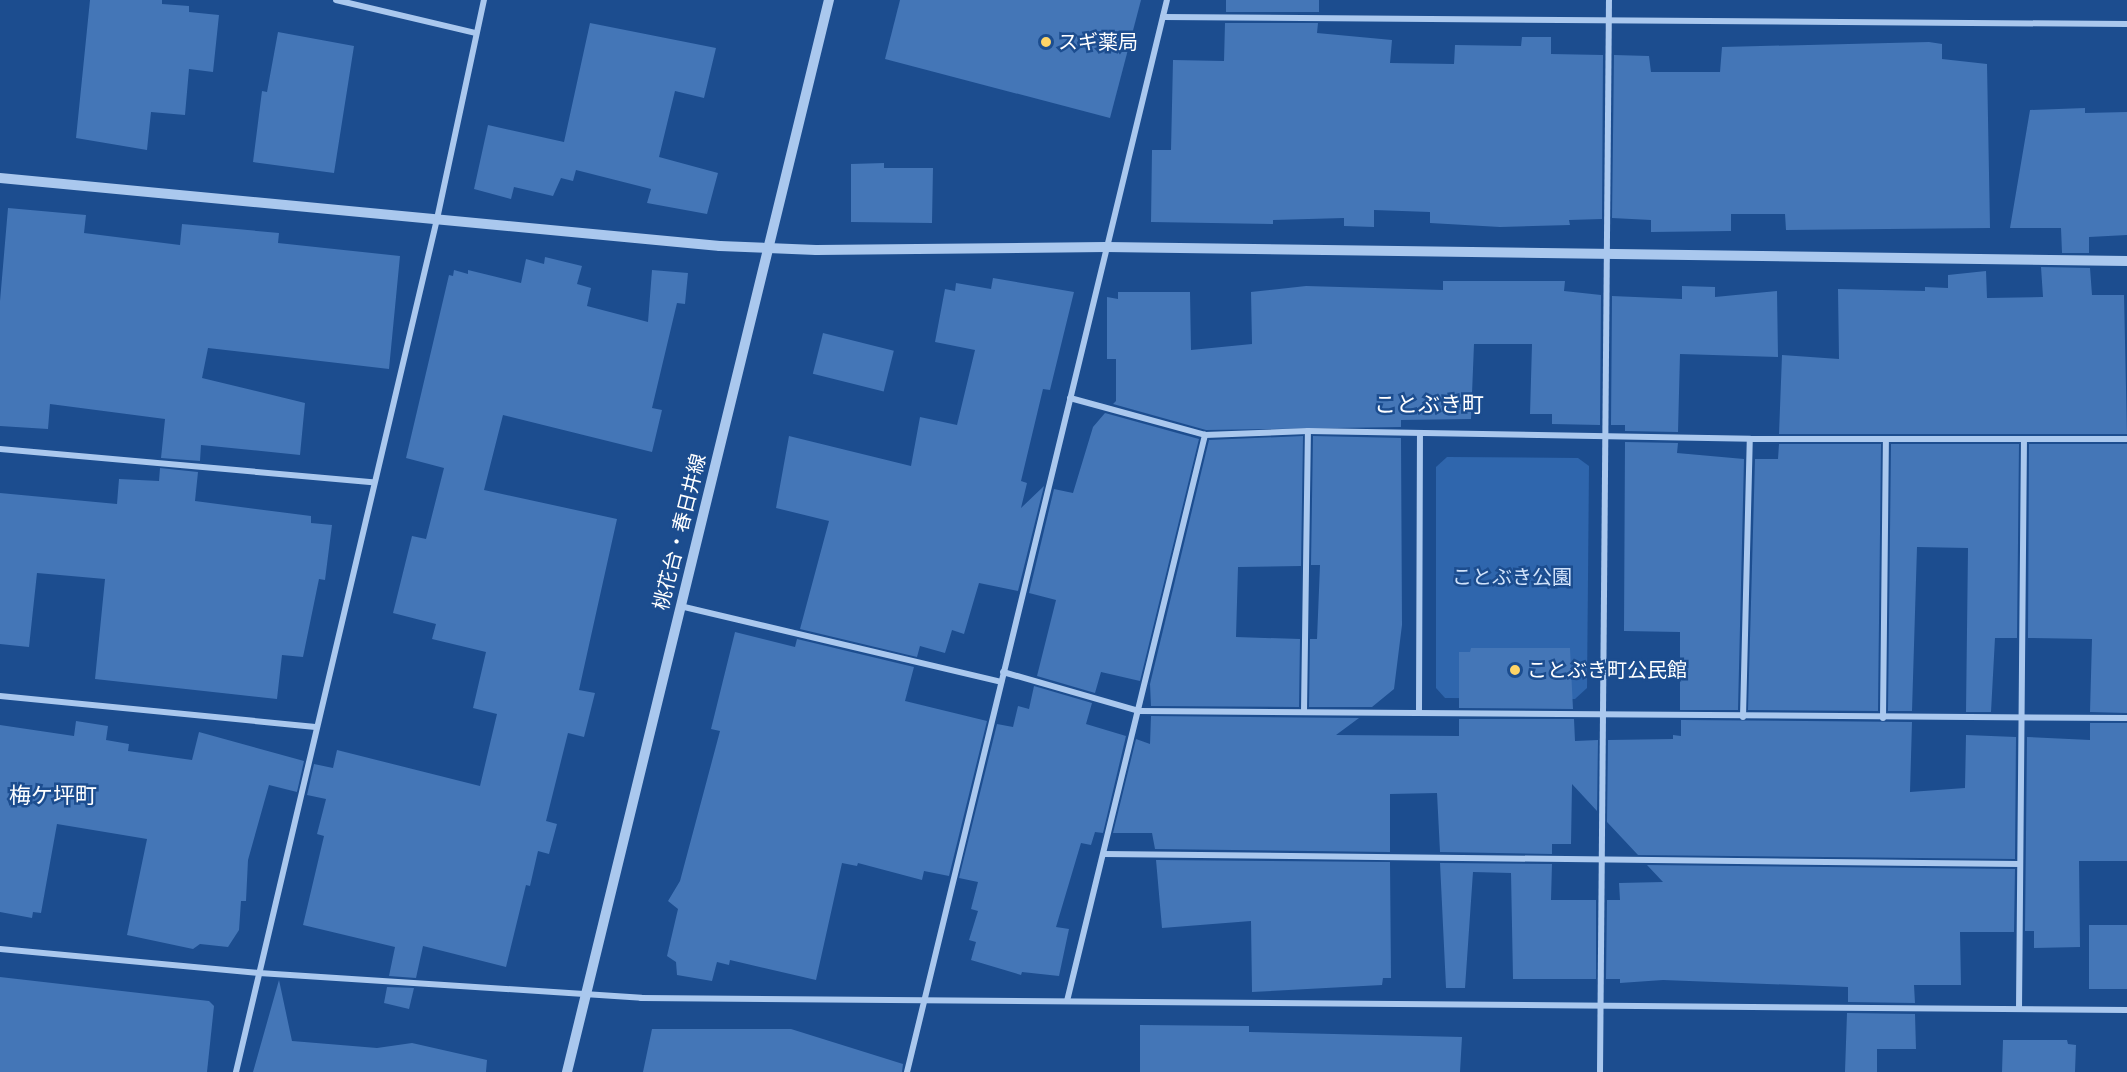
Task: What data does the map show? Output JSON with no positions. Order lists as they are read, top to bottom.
{
  "streets": {
    "street": ["桃花台・春日井線"]
  },
  "districts": ["ことぶき町", "梅ケ坪町"],
  "parks": ["ことぶき公園"],
  "places": ["スギ薬局", "ことぶき町公民館"]
}
